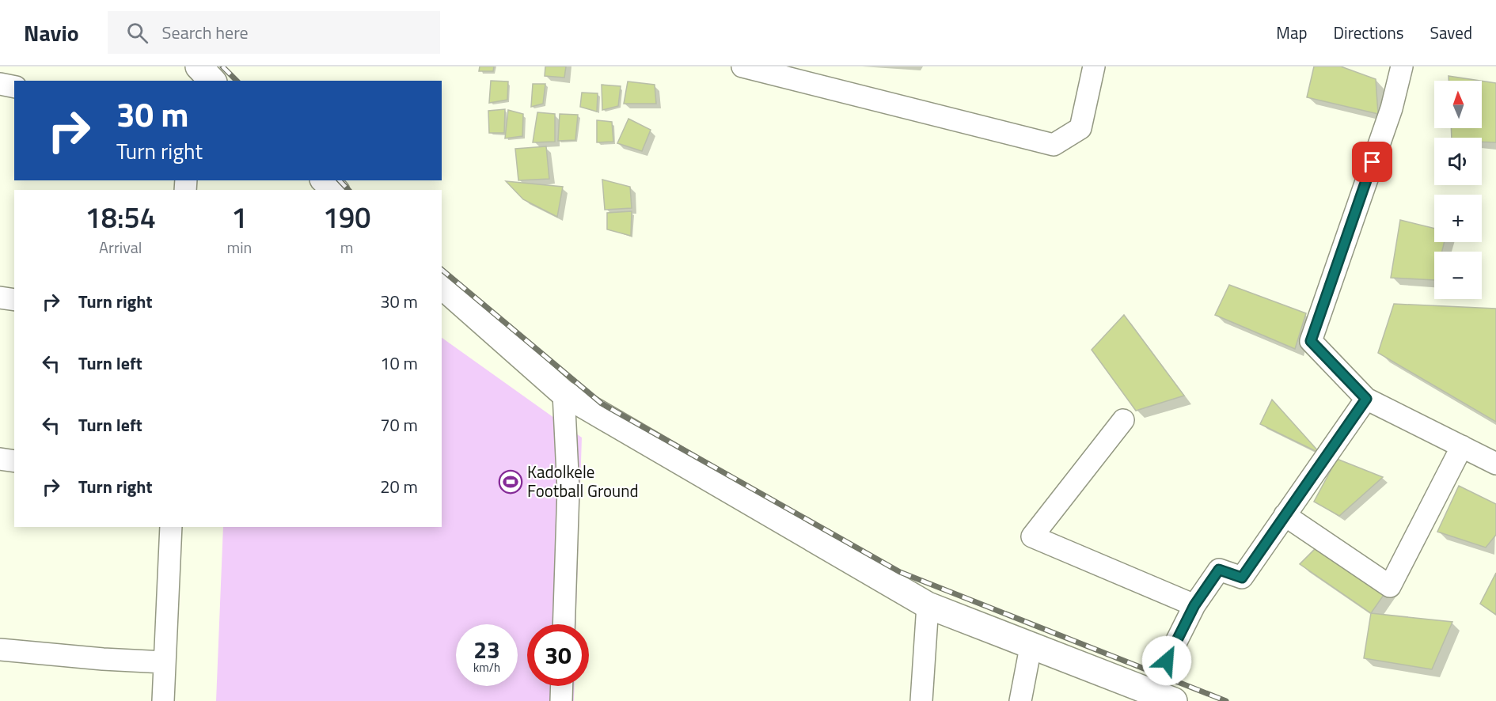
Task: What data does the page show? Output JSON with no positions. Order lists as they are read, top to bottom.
{
  "places": {
    "sports": ["Kadolkele Football Ground"]
  },
  "north": "top",
  "page": {
    "header": "Navio",
    "search": "Search here",
    "nav": ["Map", "Directions", "Saved"],
    "map_buttons": ["+", "−"],
    "turn": ["30 m", "Turn right"],
    "eta": [
      "18:54",
      "Arrival",
      "1",
      "min",
      "190",
      "m"
    ],
    "list": [
      {
        "name": "Turn right",
        "value": "30 m"
      },
      {
        "name": "Turn left",
        "value": "10 m"
      },
      {
        "name": "Turn left",
        "value": "70 m"
      },
      {
        "name": "Turn right",
        "value": "20 m"
      }
    ],
    "speed": "23 km/h",
    "limit": "30"
  }
}
